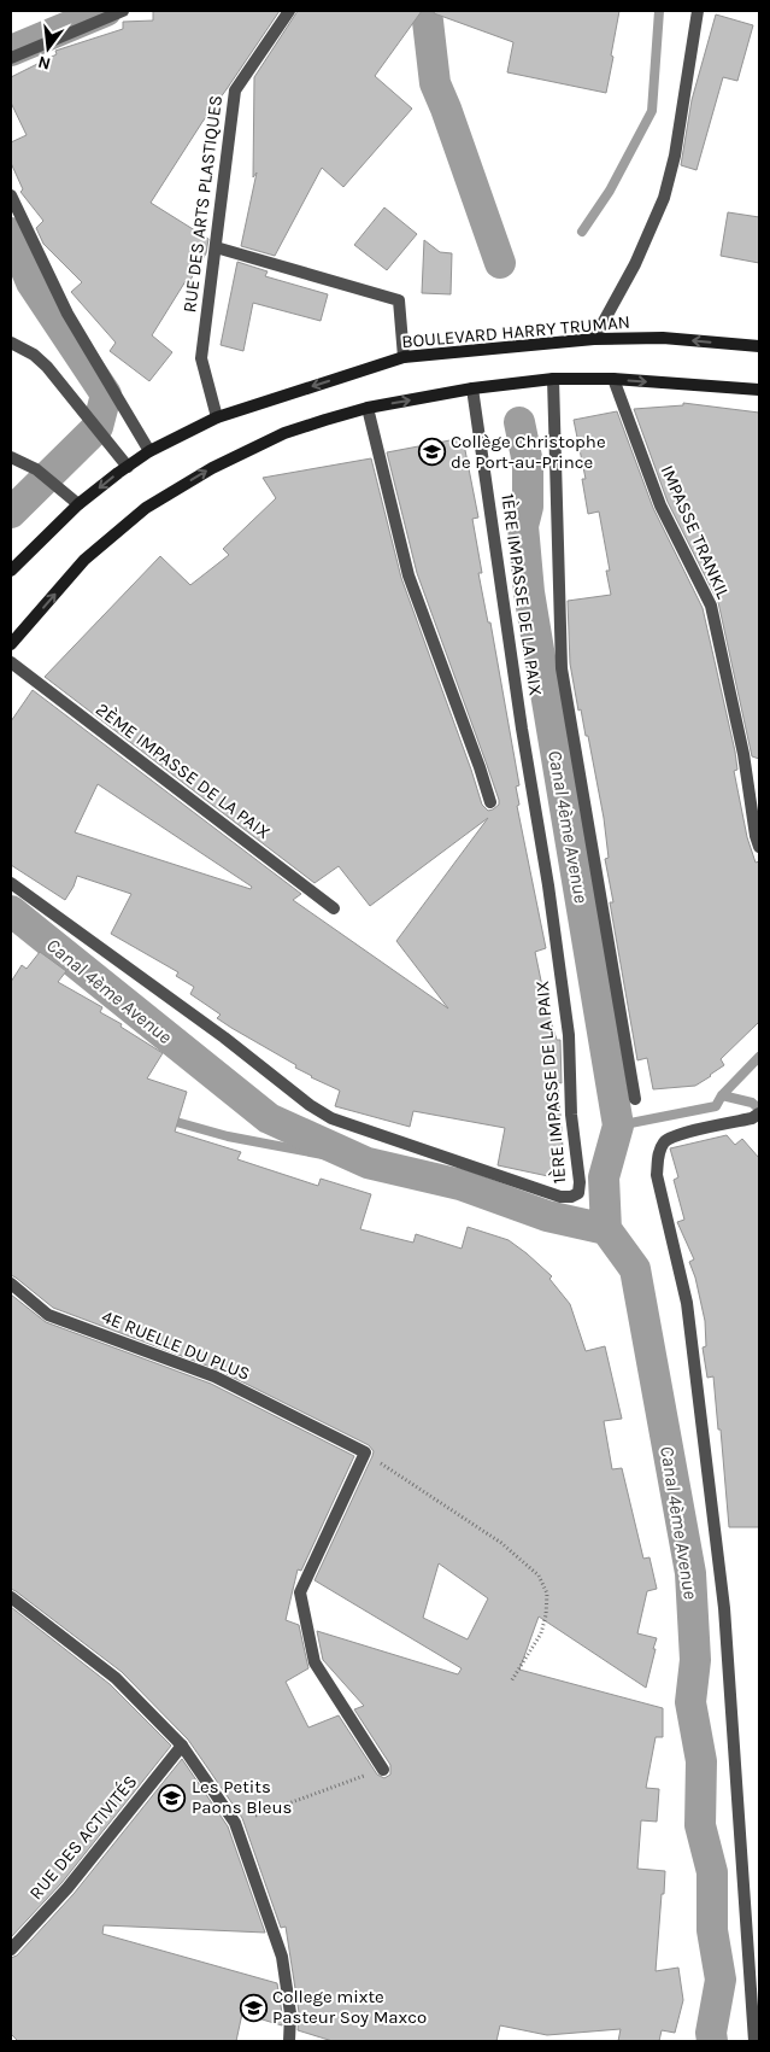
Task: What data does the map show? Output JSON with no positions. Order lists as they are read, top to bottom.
{
  "streets": {
    "main road": ["BOULEVARD HARRY TRUMAN"],
    "street": [
      "RUE DES ARTS PLASTIQUES",
      "IMPASSE TRANKIL",
      "1ÈRE IMPASSE DE LA PAIX",
      "2ÈME IMPASSE DE LA PAIX",
      "4E RUELLE DU PLUS",
      "RUE DES ACTIVITÉS"
    ]
  },
  "crossings": [
    ["RUE DES ARTS PLASTIQUES", "BOULEVARD HARRY TRUMAN"]
  ],
  "water": ["Canal 4ème Avenue"],
  "places": {
    "school or university": ["Collège Christophe de Port-au-Prince", "Les Petits Paons Bleus", "College mixte Pasteur Soy Maxco"]
  },
  "north": "bottom"
}
